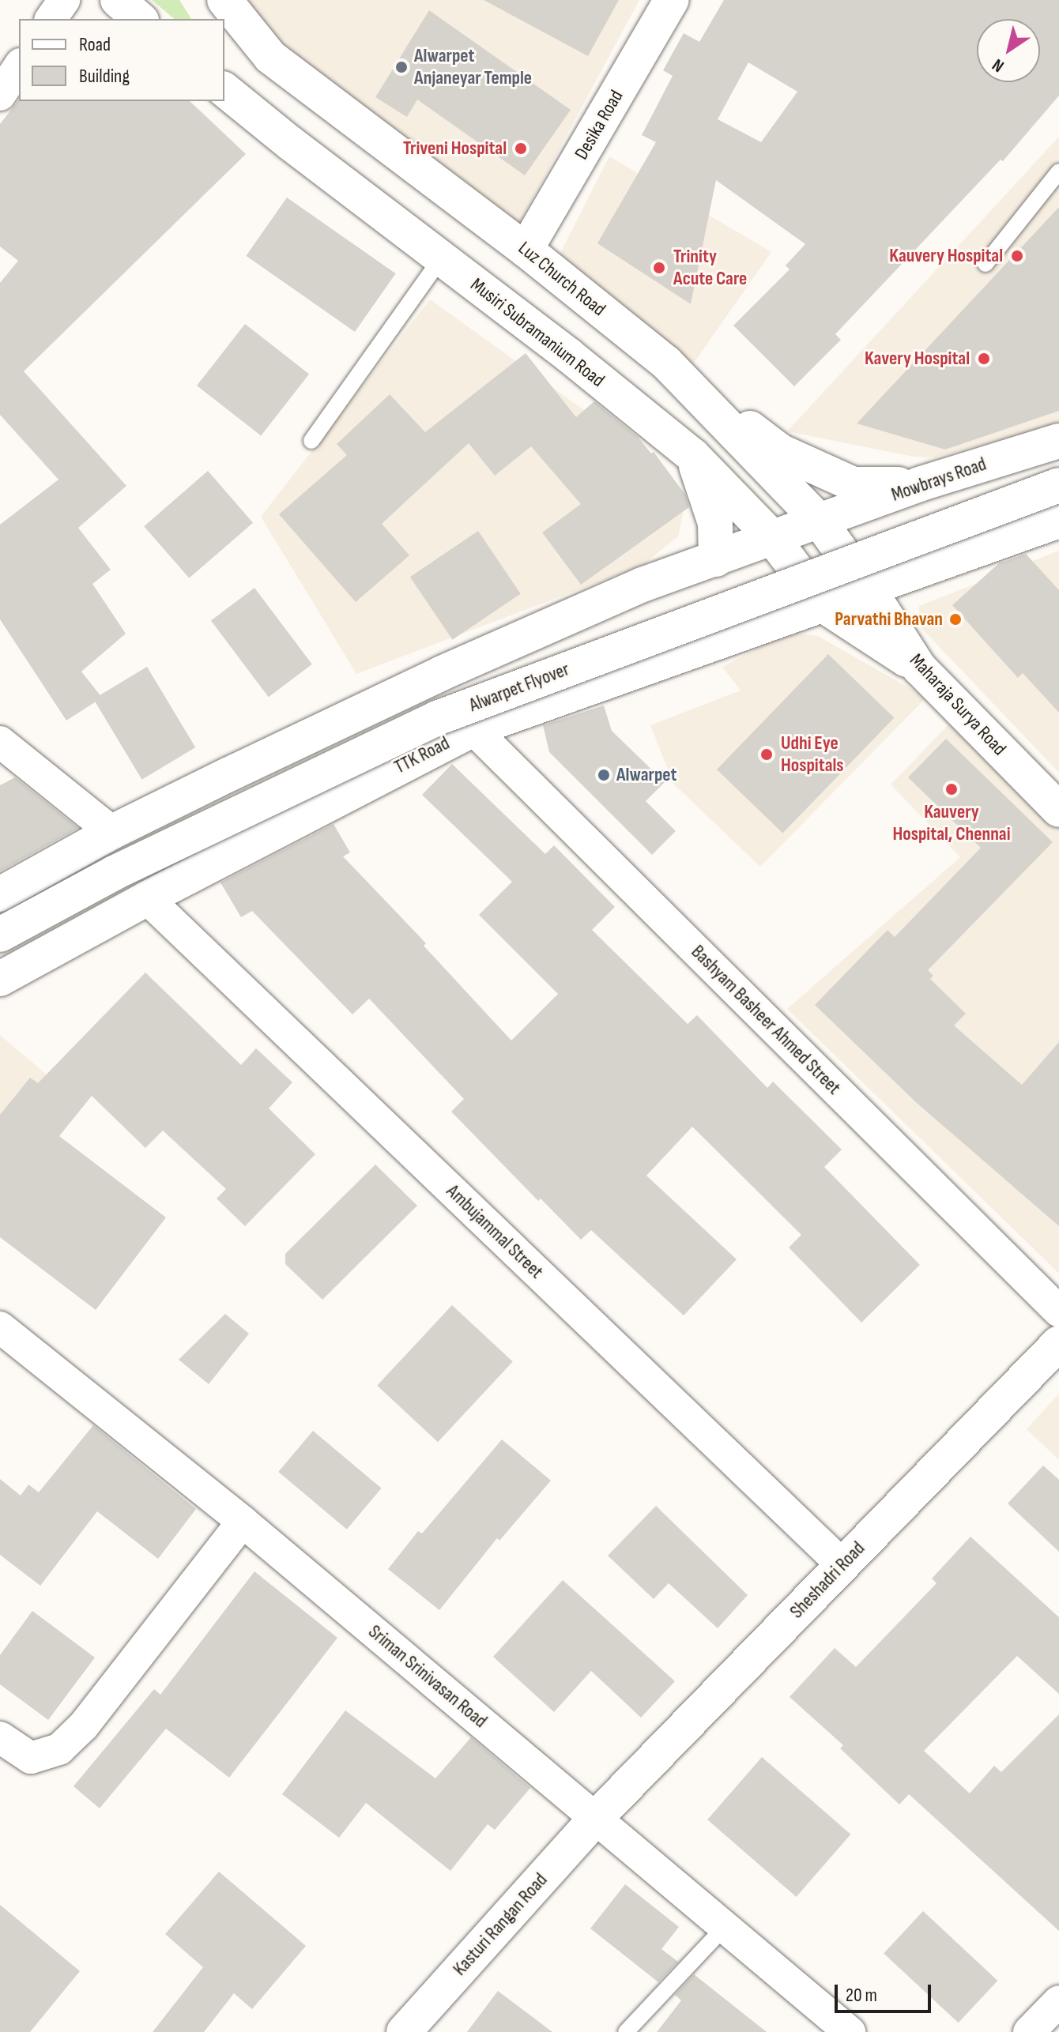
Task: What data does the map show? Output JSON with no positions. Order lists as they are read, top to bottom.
{
  "streets": {
    "main road": [
      "Desika Road",
      "Luz Church Road",
      "Musiri Subramanium Road",
      "Mowbrays Road",
      "Alwarpet Flyover",
      "Maharaja Surya Road",
      "TTK Road",
      "Sheshadri Road",
      "Kasturi Rangan Road"
    ],
    "street": ["Bashyam Basheer Ahmed Street", "Ambujammal Street", "Sriman Srinivasan Road"]
  },
  "crossings": [
    ["Desika Road", "Luz Church Road"],
    ["Luz Church Road", "Mowbrays Road"],
    ["Luz Church Road", "Maharaja Surya Road"],
    ["Luz Church Road", "TTK Road"],
    ["Musiri Subramanium Road", "Mowbrays Road"],
    ["Musiri Subramanium Road", "Maharaja Surya Road"],
    ["Musiri Subramanium Road", "TTK Road"],
    ["Maharaja Surya Road", "TTK Road"],
    ["TTK Road", "Bashyam Basheer Ahmed Street"],
    ["TTK Road", "Ambujammal Street"],
    ["Ambujammal Street", "Sheshadri Road"],
    ["Sheshadri Road", "Sriman Srinivasan Road"],
    ["Sheshadri Road", "Kasturi Rangan Road"],
    ["Sriman Srinivasan Road", "Kasturi Rangan Road"]
  ],
  "places": [
    "Alwarpet Anjaneyar Temple",
    "Triveni Hospital",
    "Kauvery Hospital",
    "Trinity Acute Care",
    "Kavery Hospital",
    "Parvathi Bhavan",
    "Udhi Eye Hospitals",
    "Alwarpet",
    "Kauvery Hospital, Chennai"
  ],
  "legend": ["Road", "Building"],
  "scale_bar": "20 m",
  "north": "bottom left"
}
